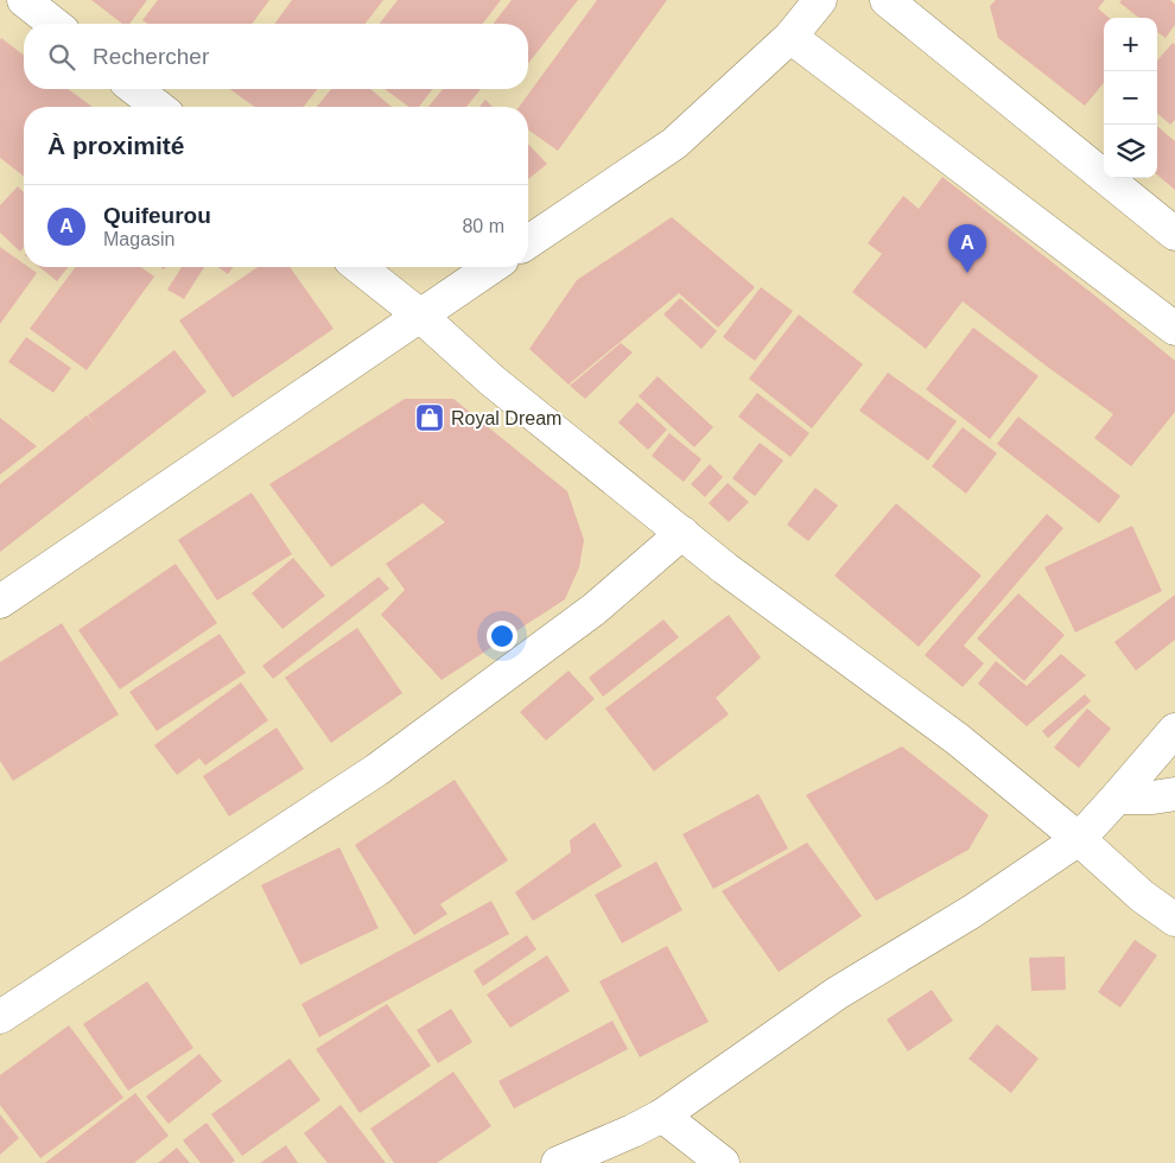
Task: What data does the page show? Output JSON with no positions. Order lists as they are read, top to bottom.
{
  "places": {
    "shop": ["Royal Dream"]
  },
  "page": {
    "map_buttons": ["+", "−"],
    "search": "Rechercher",
    "heading": "À proximité",
    "list": [
      {
        "mark": "A",
        "name": "Quifeurou",
        "note": "Magasin",
        "value": "80 m"
      }
    ],
    "pins": "A"
  }
}
